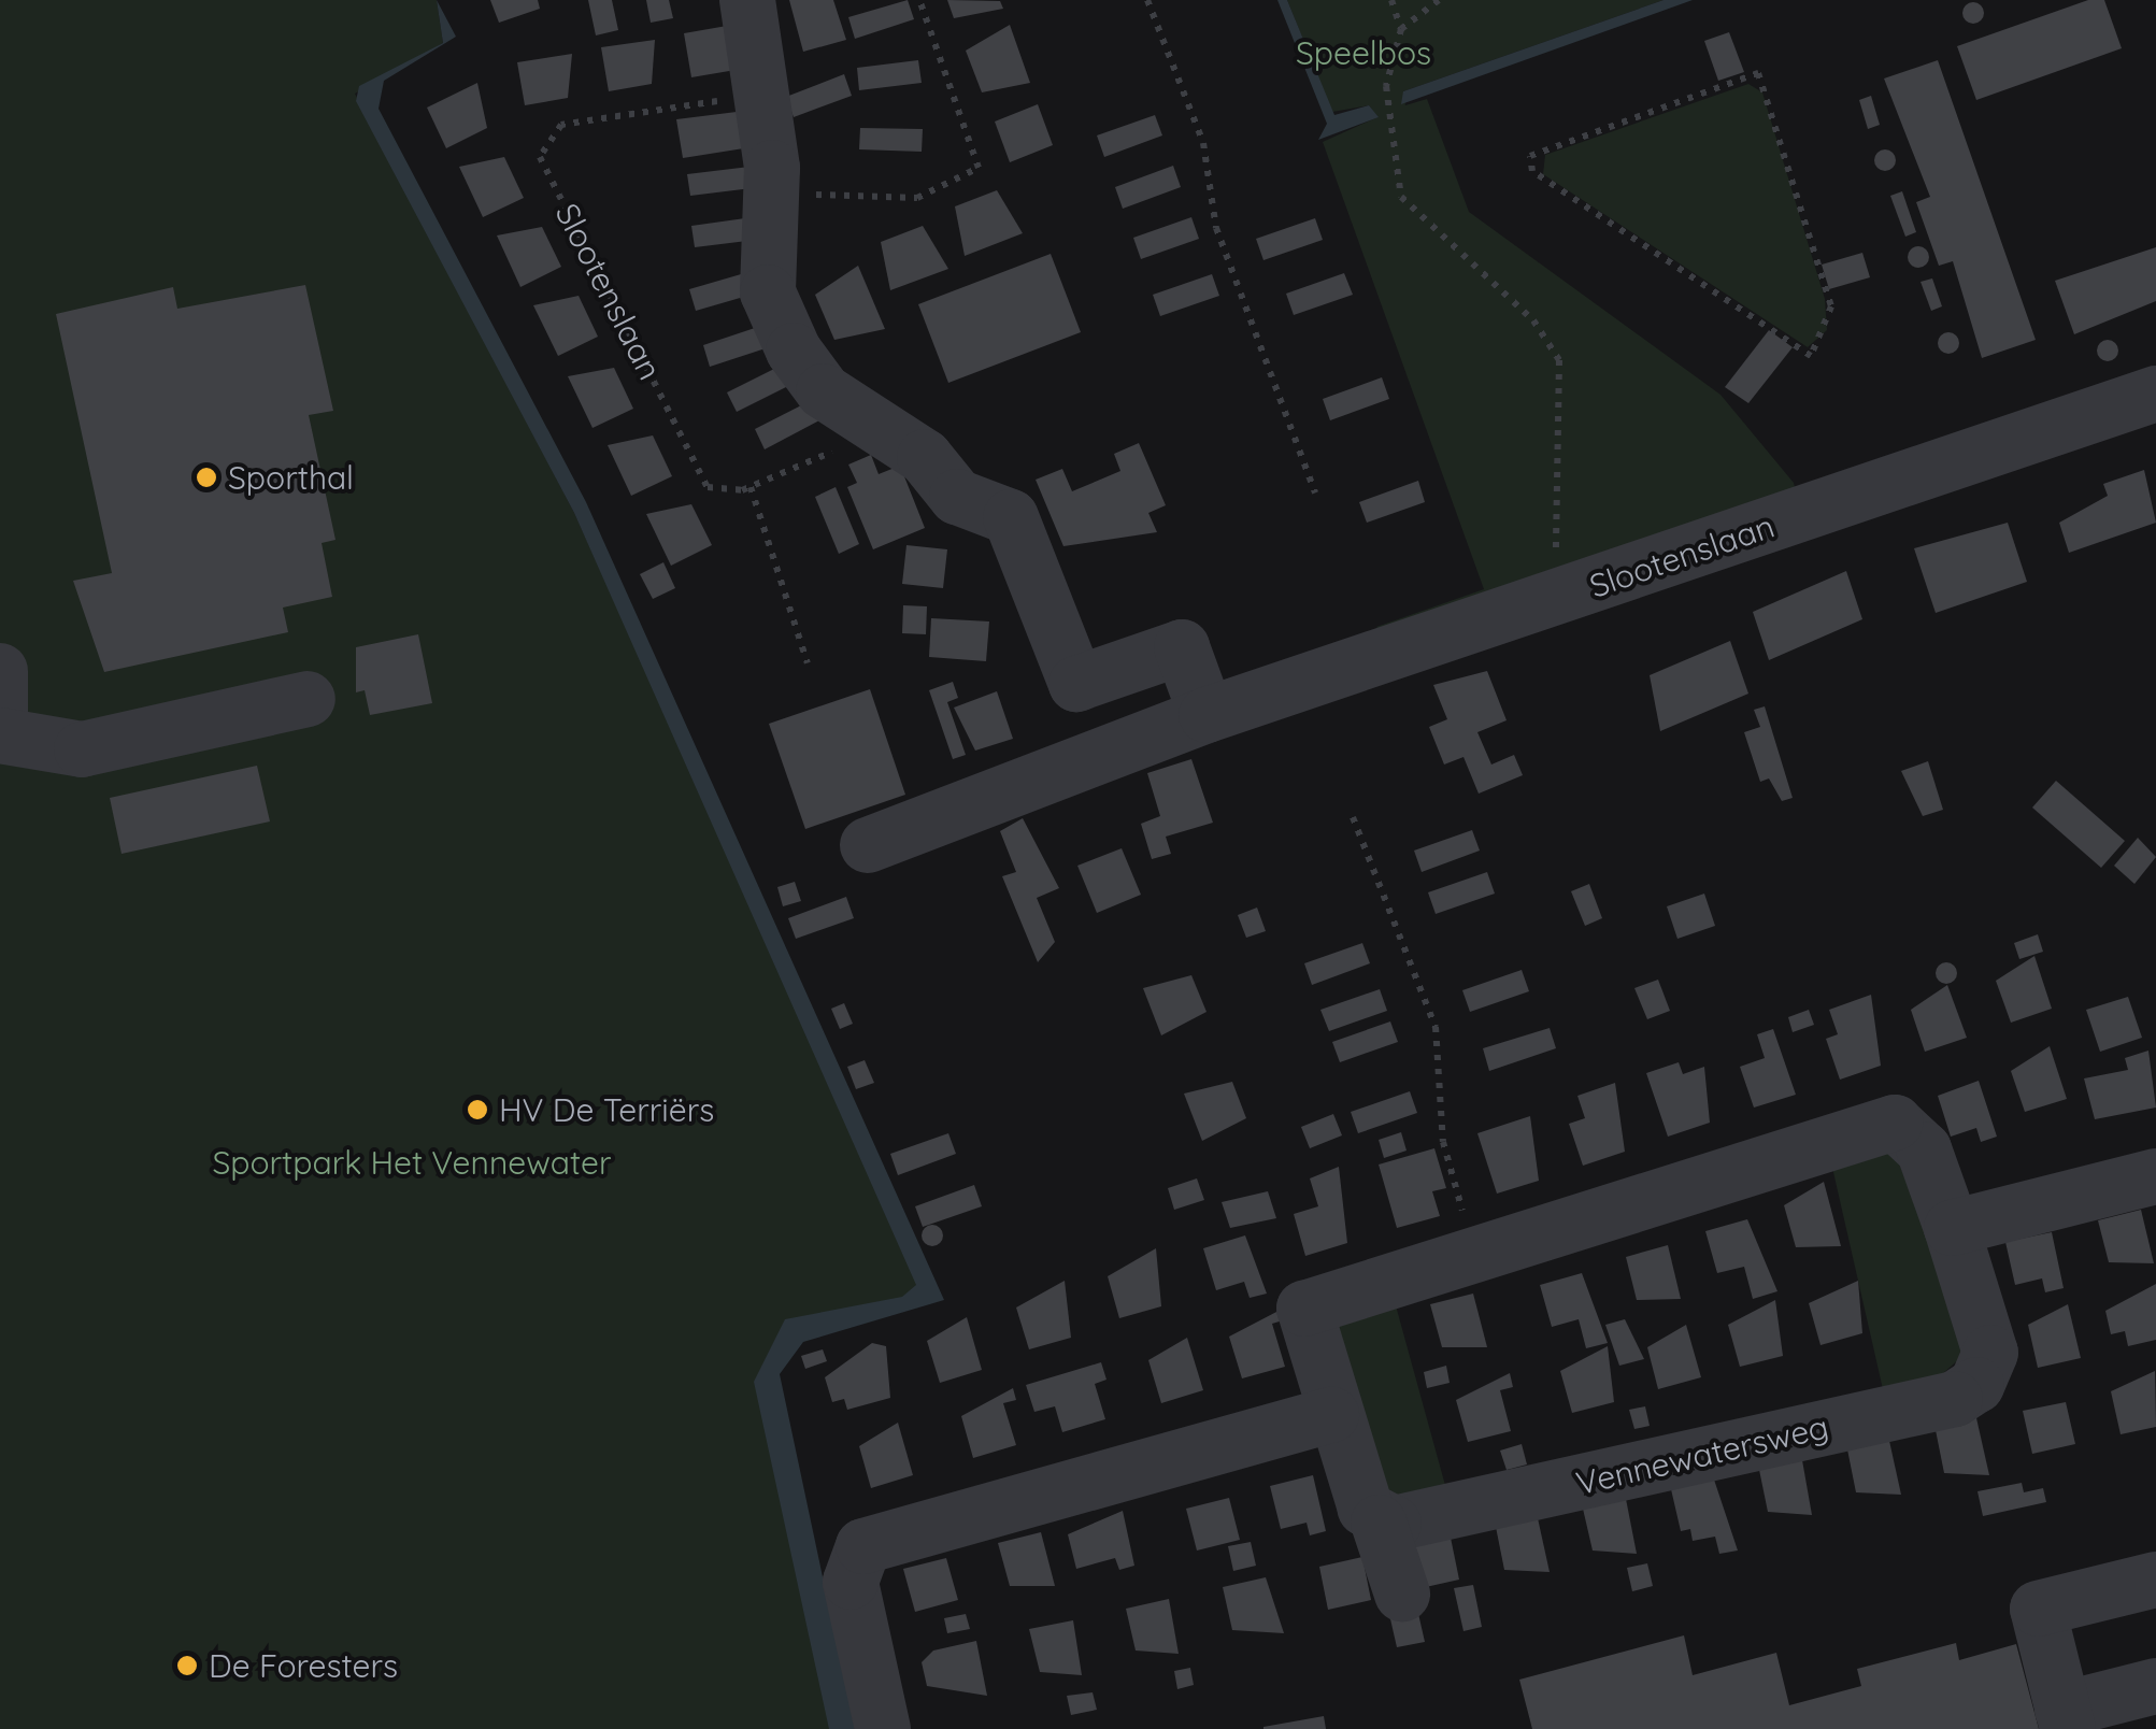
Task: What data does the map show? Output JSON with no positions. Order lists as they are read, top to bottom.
{
  "streets": {
    "street": ["Slootenslaan", "Vennewatersweg"]
  },
  "parks": ["Speelbos", "Sportpark Het Vennewater"],
  "places": ["Sporthal", "HV De Terriërs", "De Foresters"]
}
